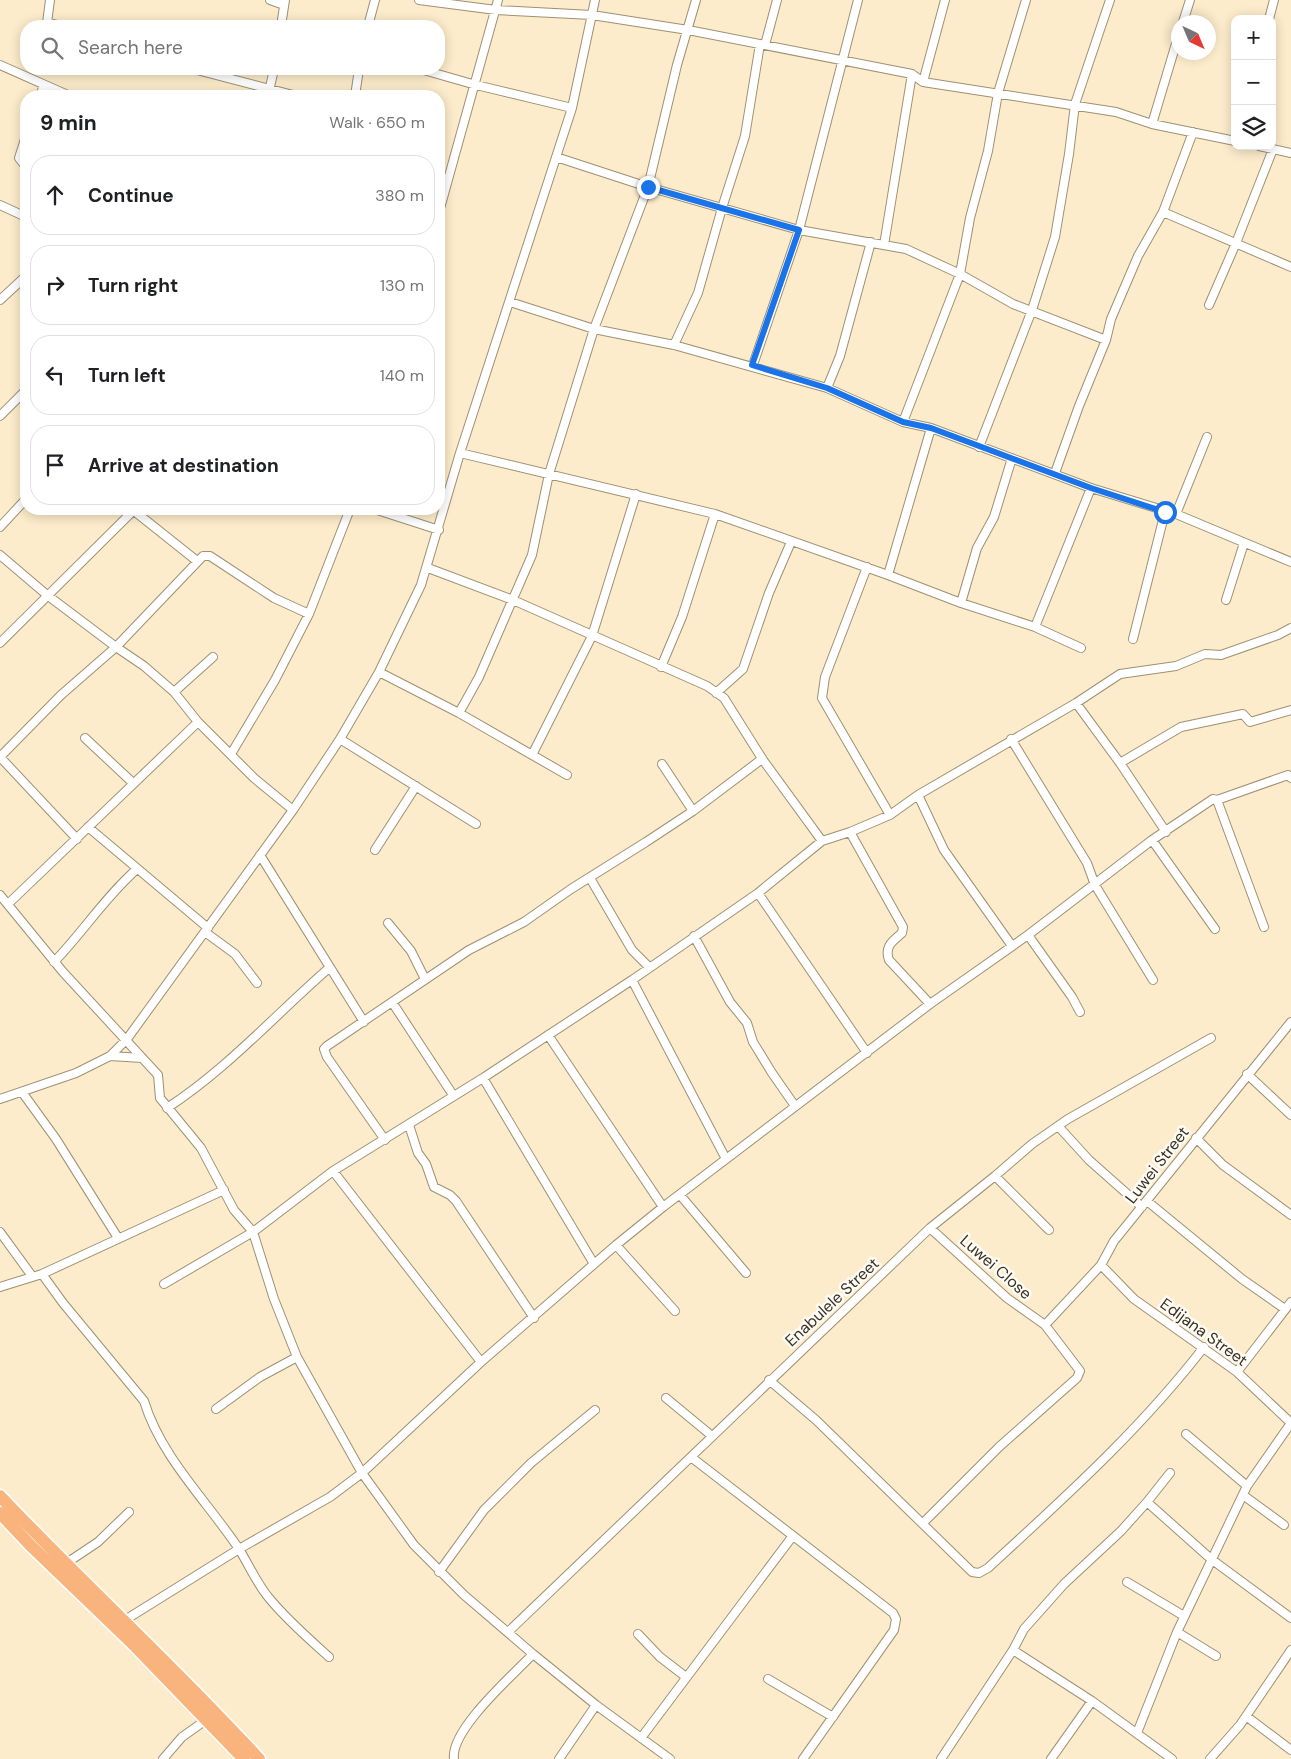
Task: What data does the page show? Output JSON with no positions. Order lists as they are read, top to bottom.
{
  "streets": {
    "street": [
      "Luwei Street",
      "Luwei Close",
      "Enabulele Street",
      "Edijana Street"
    ]
  },
  "crossings": [
    ["Luwei Street", "Luwei Close"],
    ["Luwei Street", "Edijana Street"],
    ["Luwei Close", "Enabulele Street"]
  ],
  "north": "bottom right",
  "page": {
    "map_buttons": ["+", "−"],
    "search": "Search here",
    "heading": ["9 min", "Walk · 650 m"],
    "list": [
      ["Continue", "380 m"],
      ["Turn right", "130 m"],
      ["Turn left", "140 m"],
      "Arrive at destination"
    ]
  }
}
